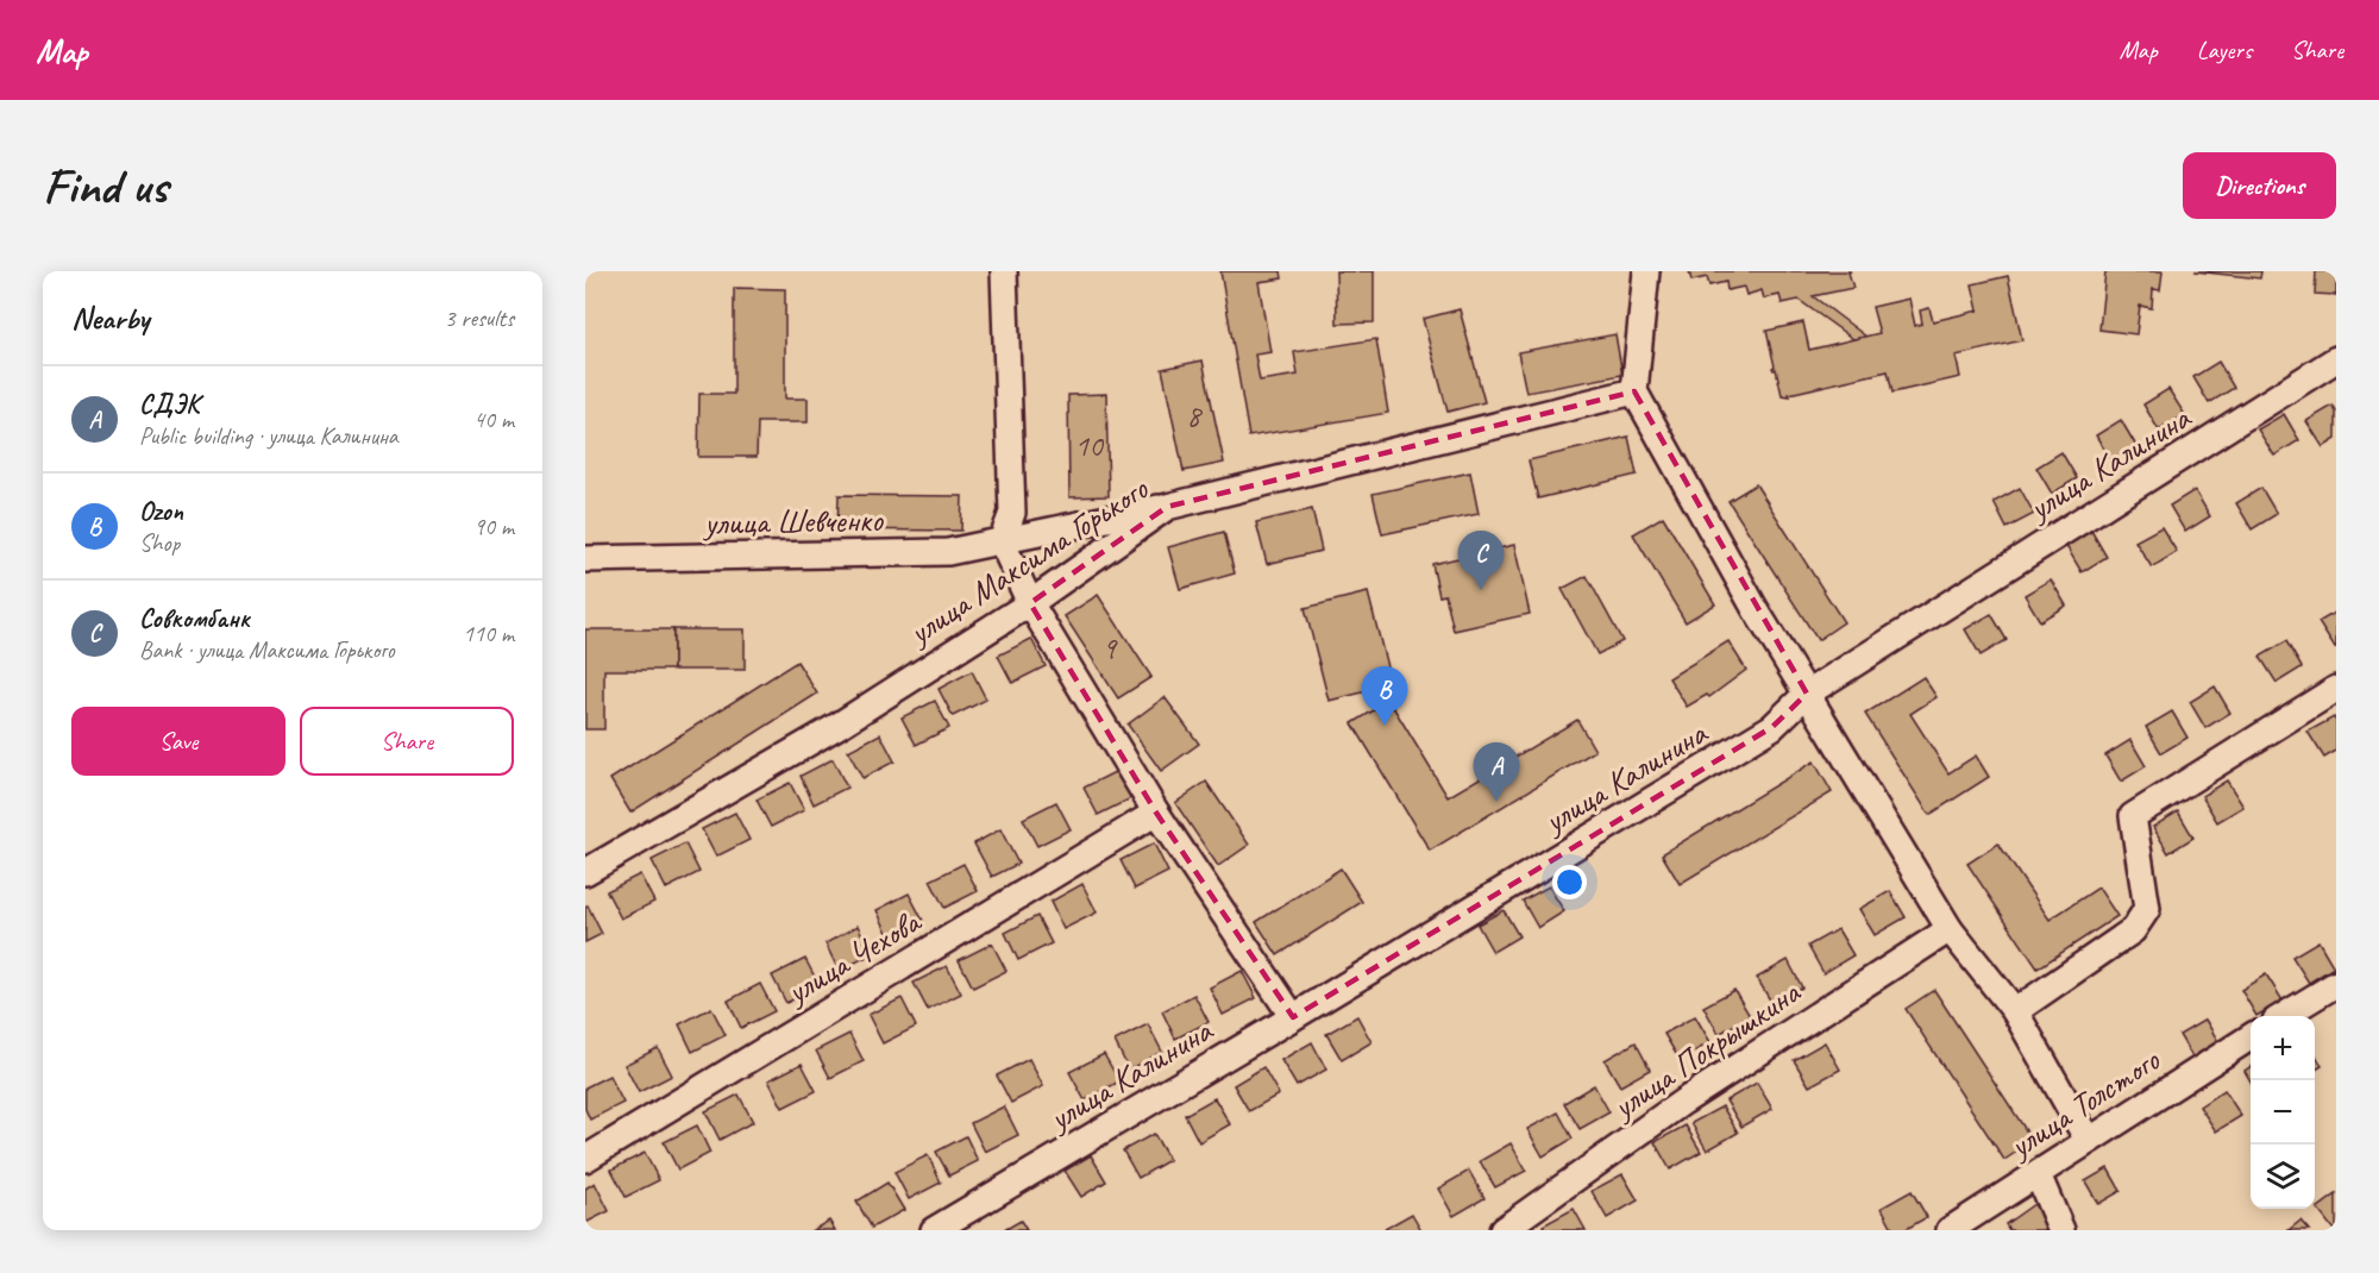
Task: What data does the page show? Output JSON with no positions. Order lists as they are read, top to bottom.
{
  "streets": {
    "street": [
      "улица Калинина",
      "улица Шевченко",
      "улица Максима Горького",
      "улица Чехова",
      "улица Покрышкина",
      "улица Толстого"
    ]
  },
  "crossings": [
    ["улица Шевченко", "улица Максима Горького"]
  ],
  "house_numbers": ["8", "10", "9"],
  "page": {
    "header": "Map",
    "nav": ["Map", "Layers", "Share"],
    "buttons": [
      "Directions",
      ["Save", "Share"]
    ],
    "title": "Find us",
    "heading": ["Nearby", "3 results"],
    "list": [
      {
        "mark": "A",
        "name": "СДЭК",
        "note": "Public building · улица Калинина",
        "value": "40 m"
      },
      {
        "mark": "B",
        "name": "Ozon",
        "note": "Shop",
        "value": "90 m"
      },
      {
        "mark": "C",
        "name": "Совкомбанк",
        "note": "Bank · улица Максима Горького",
        "value": "110 m"
      }
    ],
    "pins": ["C", "B", "A"],
    "map_buttons": ["+", "−"]
  }
}
